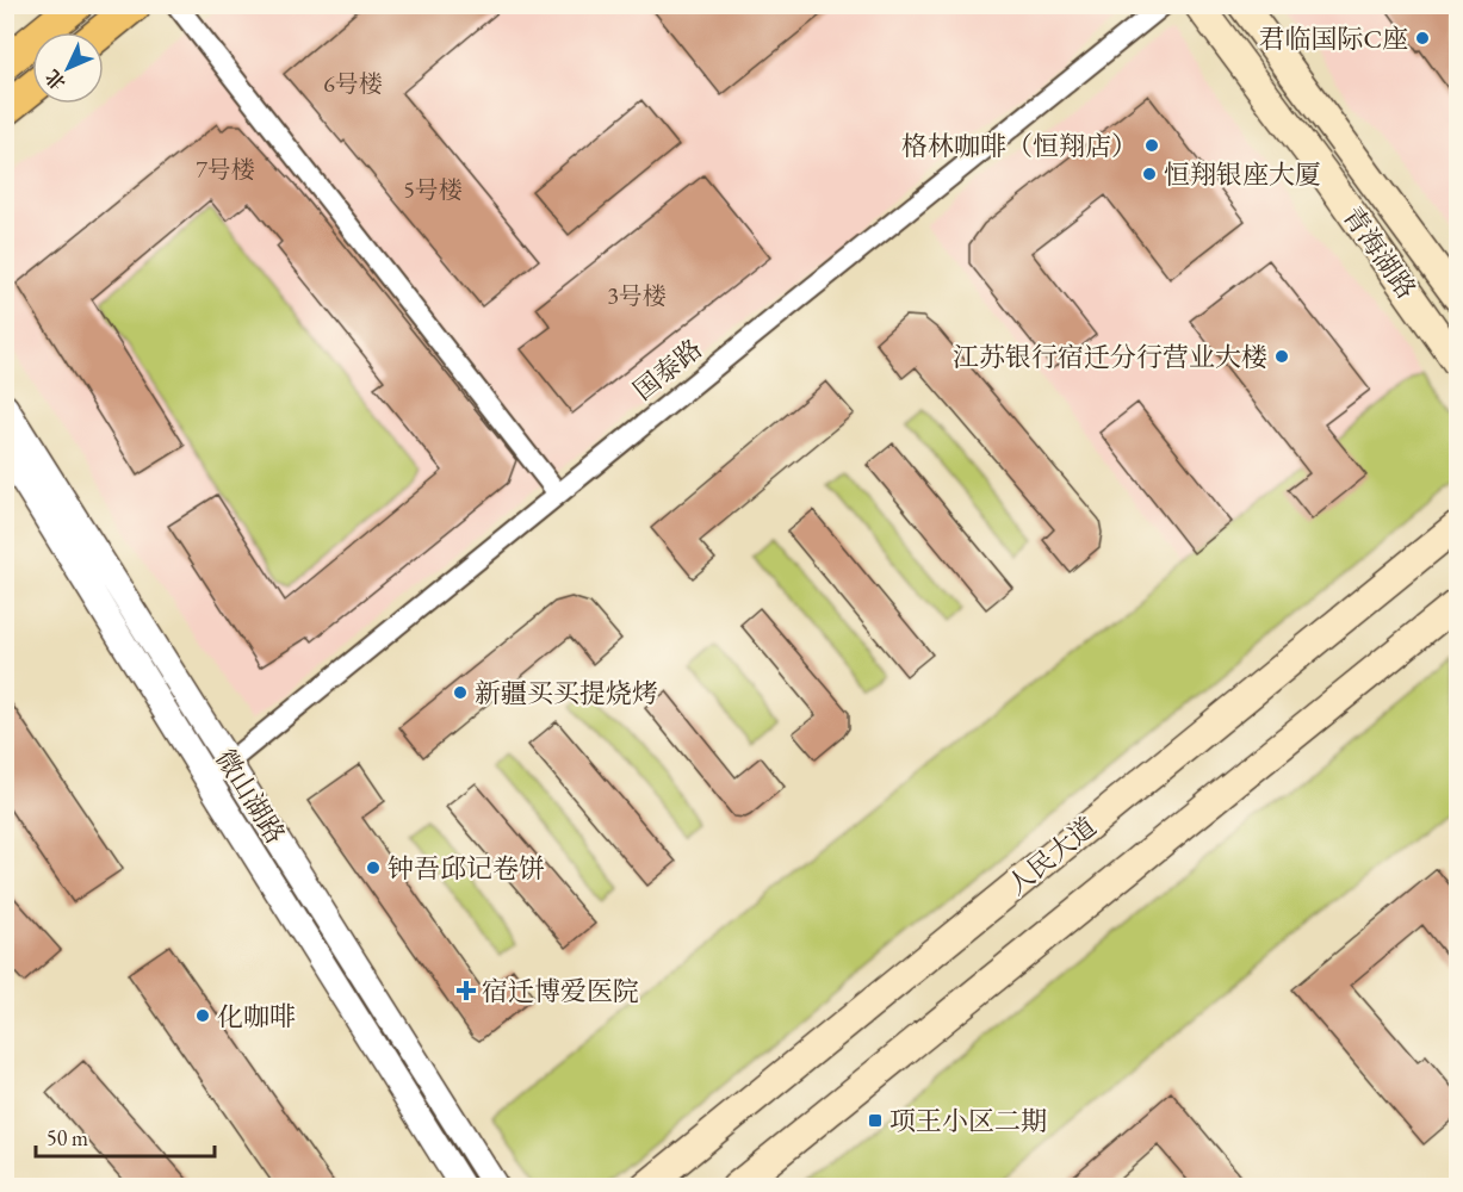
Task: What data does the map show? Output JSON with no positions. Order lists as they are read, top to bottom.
{
  "streets": {
    "main road": ["青海湖路", "人民大道"],
    "street": ["国泰路", "微山湖路"]
  },
  "crossings": [
    ["国泰路", "微山湖路"]
  ],
  "places": {
    "other": [
      "君临国际C座",
      "格林咖啡（恒翔店）",
      "恒翔银座大厦",
      "江苏银行宿迁分行营业大楼",
      "新疆买买提烧烤",
      "钟吾邱记卷饼",
      "化咖啡"
    ],
    "health": ["宿迁博爱医院"],
    "transit": ["项王小区二期"]
  },
  "house_numbers": [
    "6号楼",
    "7号楼",
    "5号楼",
    "3号楼"
  ],
  "scale_bar": "50 m",
  "north": "bottom left"
}
